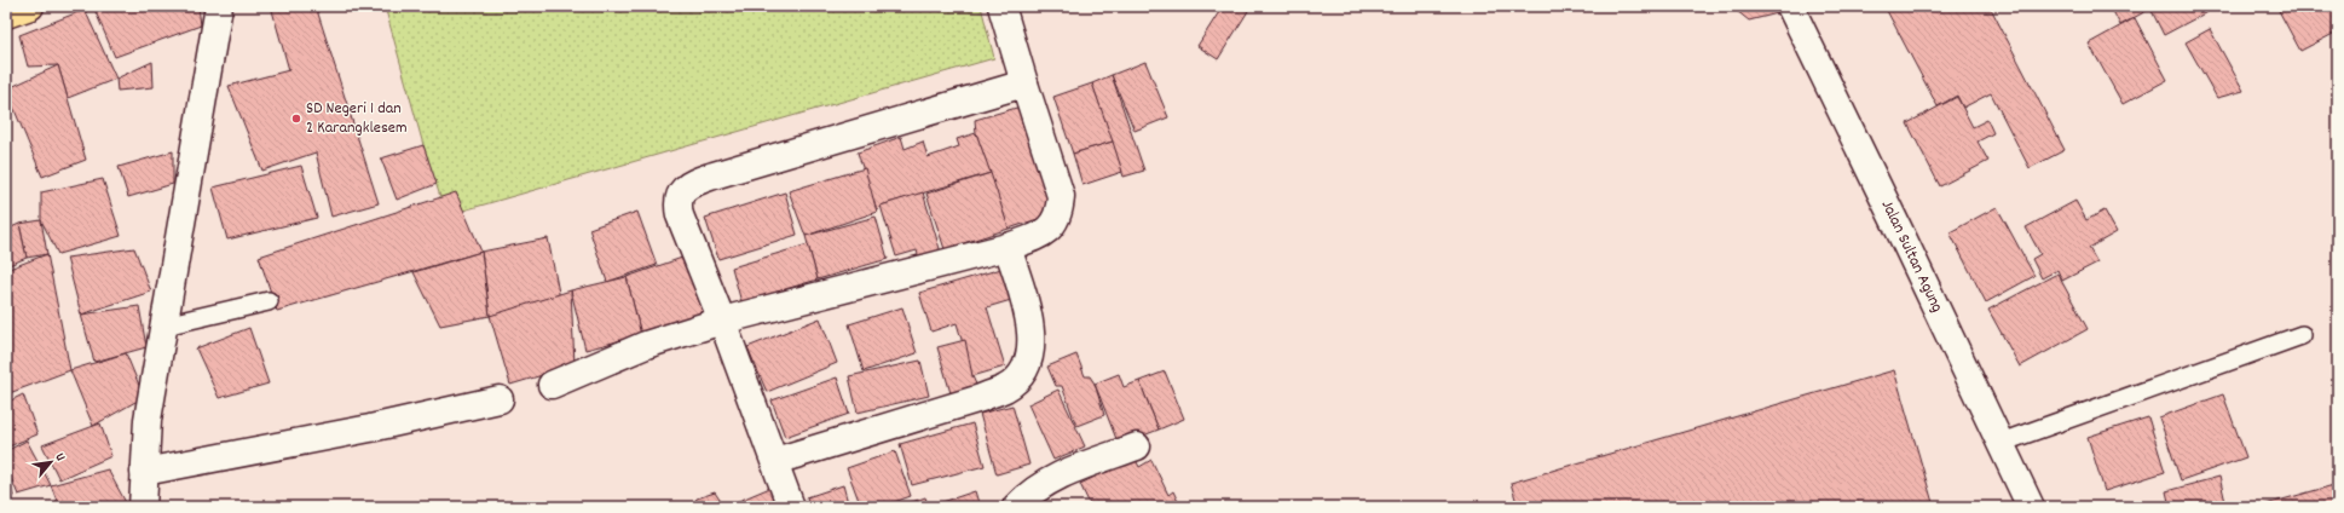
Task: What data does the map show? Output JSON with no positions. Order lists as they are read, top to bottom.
{
  "streets": {
    "street": ["Jalan Sultan Agung"]
  },
  "places": ["SD Negeri 1 dan 2 Karangklesem"],
  "north": "top right"
}
